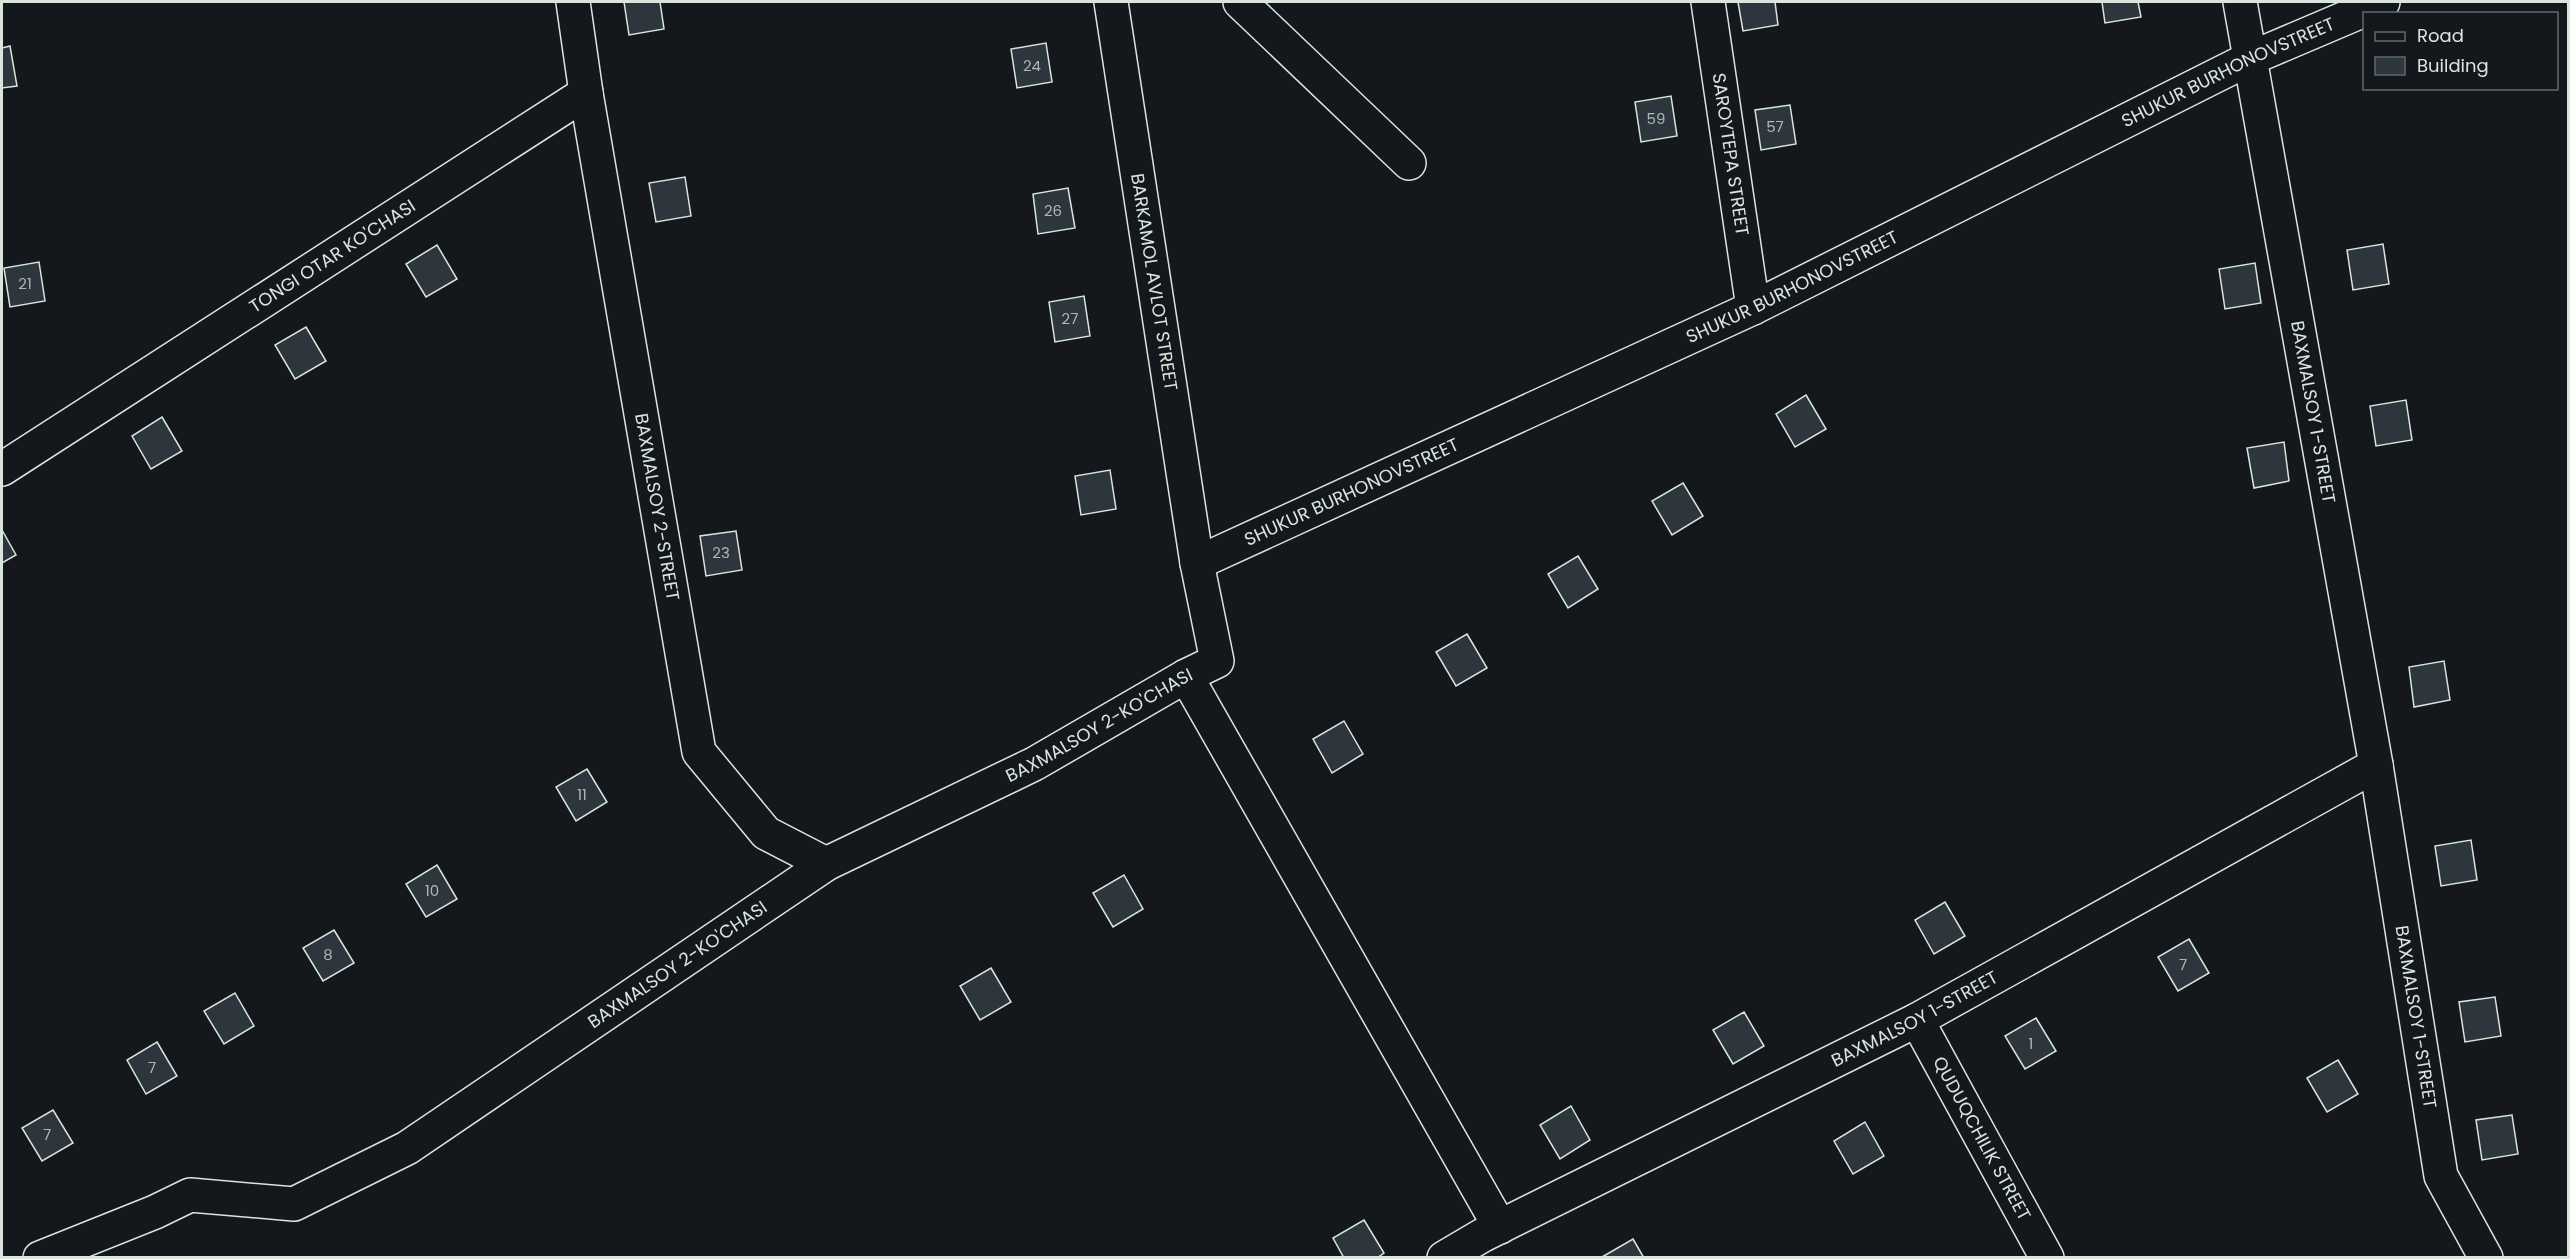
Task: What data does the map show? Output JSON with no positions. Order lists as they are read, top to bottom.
{
  "streets": {
    "street": [
      "SHUKUR BURHONOVSTREET",
      "SAROYTEPA STREET",
      "TONGI OTAR KO'CHASI",
      "BARKAMOL AVLOT STREET",
      "BAXMALSOY 1-STREET",
      "BAXMALSOY 2-STREET",
      "BAXMALSOY 2-KO'CHASI",
      "QUDUQCHILIK STREET"
    ]
  },
  "crossings": [
    ["SHUKUR BURHONOVSTREET", "SAROYTEPA STREET"],
    ["SHUKUR BURHONOVSTREET", "BARKAMOL AVLOT STREET"],
    ["SHUKUR BURHONOVSTREET", "BAXMALSOY 1-STREET"],
    ["SHUKUR BURHONOVSTREET", "BAXMALSOY 2-KO'CHASI"],
    ["TONGI OTAR KO'CHASI", "BAXMALSOY 2-STREET"],
    ["BARKAMOL AVLOT STREET", "BAXMALSOY 2-KO'CHASI"],
    ["BAXMALSOY 1-STREET", "QUDUQCHILIK STREET"],
    ["BAXMALSOY 2-STREET", "BAXMALSOY 2-KO'CHASI"]
  ],
  "house_numbers": [
    "24",
    "59",
    "57",
    "26",
    "21",
    "27",
    "23",
    "11",
    "10",
    "8",
    "7",
    "1",
    "7",
    "7"
  ],
  "legend": ["Road", "Building"]
}
